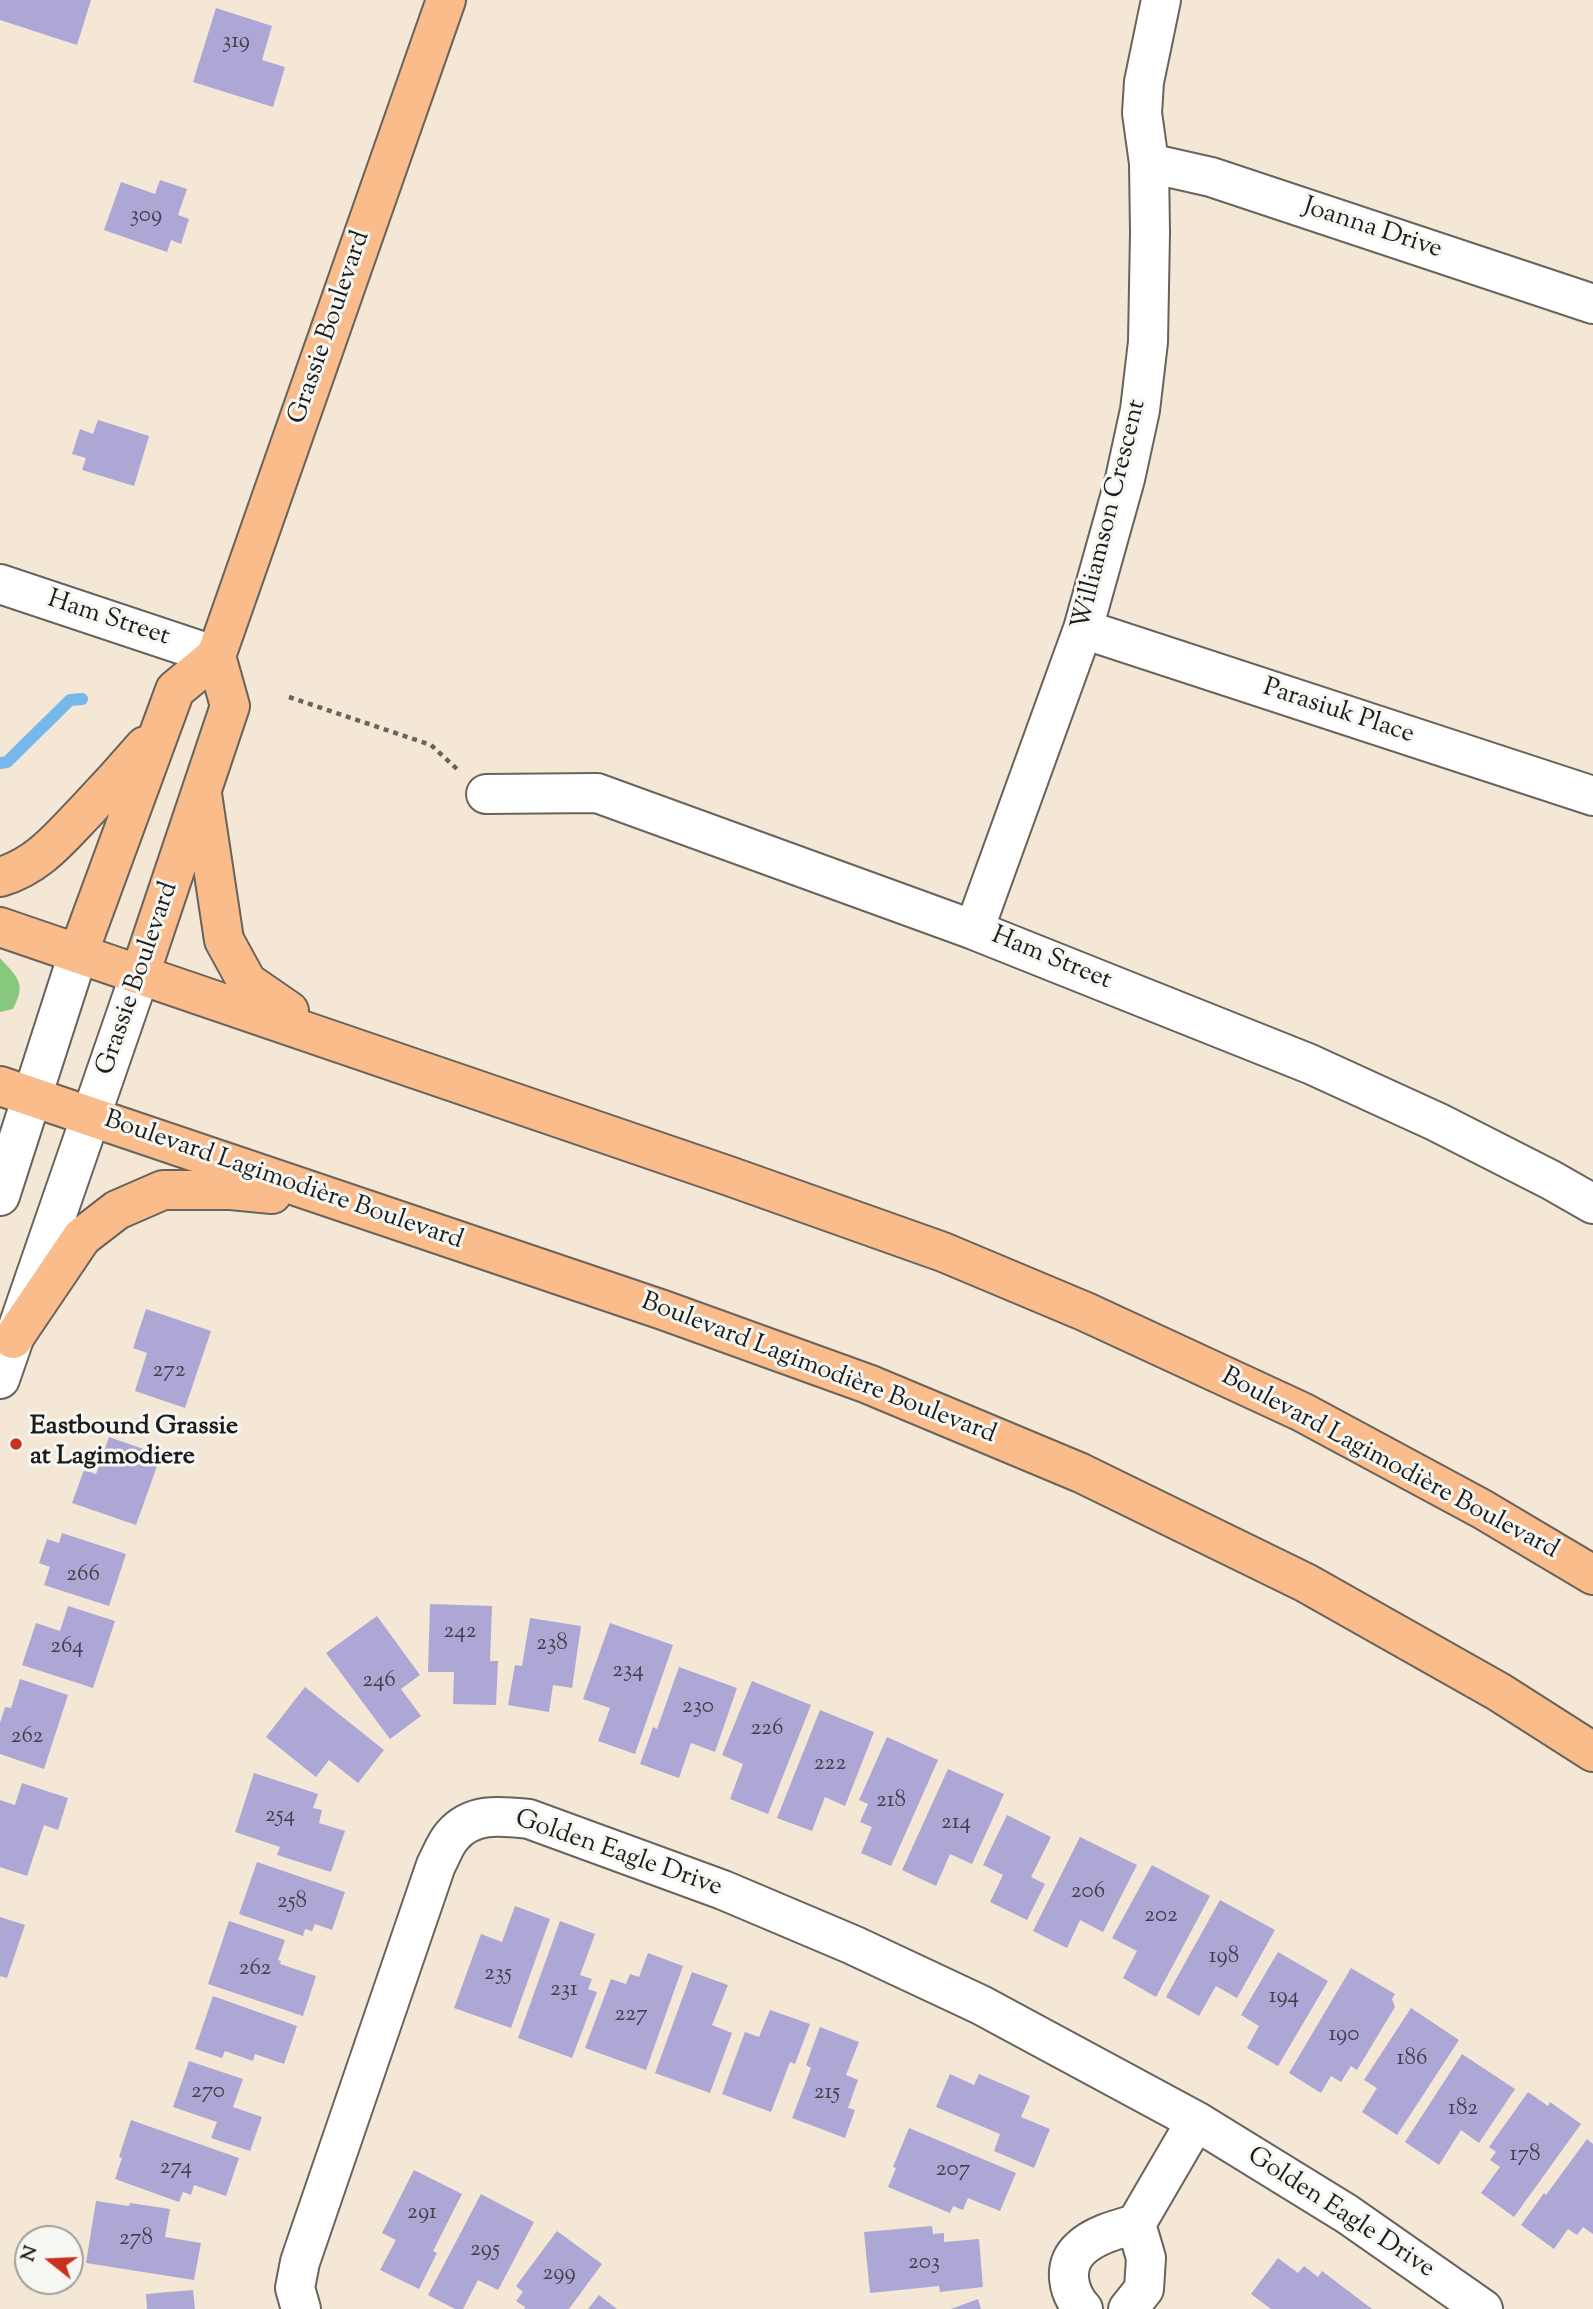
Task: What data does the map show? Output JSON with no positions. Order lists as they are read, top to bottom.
{
  "streets": {
    "main road": ["Grassie Boulevard", "Boulevard Lagimodière Boulevard"],
    "street": [
      "Joanna Drive",
      "Williamson Crescent",
      "Ham Street",
      "Parasiuk Place",
      "Golden Eagle Drive"
    ]
  },
  "crossings": [
    ["Joanna Drive", "Williamson Crescent"],
    ["Grassie Boulevard", "Ham Street"],
    ["Grassie Boulevard", "Boulevard Lagimodière Boulevard"],
    ["Williamson Crescent", "Ham Street"],
    ["Williamson Crescent", "Parasiuk Place"]
  ],
  "places": ["Eastbound Grassie at Lagimodiere"],
  "house_numbers": [
    "319",
    "309",
    "272",
    "266",
    "242",
    "238",
    "264",
    "234",
    "246",
    "230",
    "226",
    "262",
    "222",
    "218",
    "254",
    "214",
    "206",
    "258",
    "202",
    "198",
    "262",
    "235",
    "231",
    "194",
    "227",
    "190",
    "186",
    "270",
    "215",
    "182",
    "178",
    "274",
    "207",
    "291",
    "278",
    "295",
    "203",
    "299"
  ],
  "north": "left"
}
